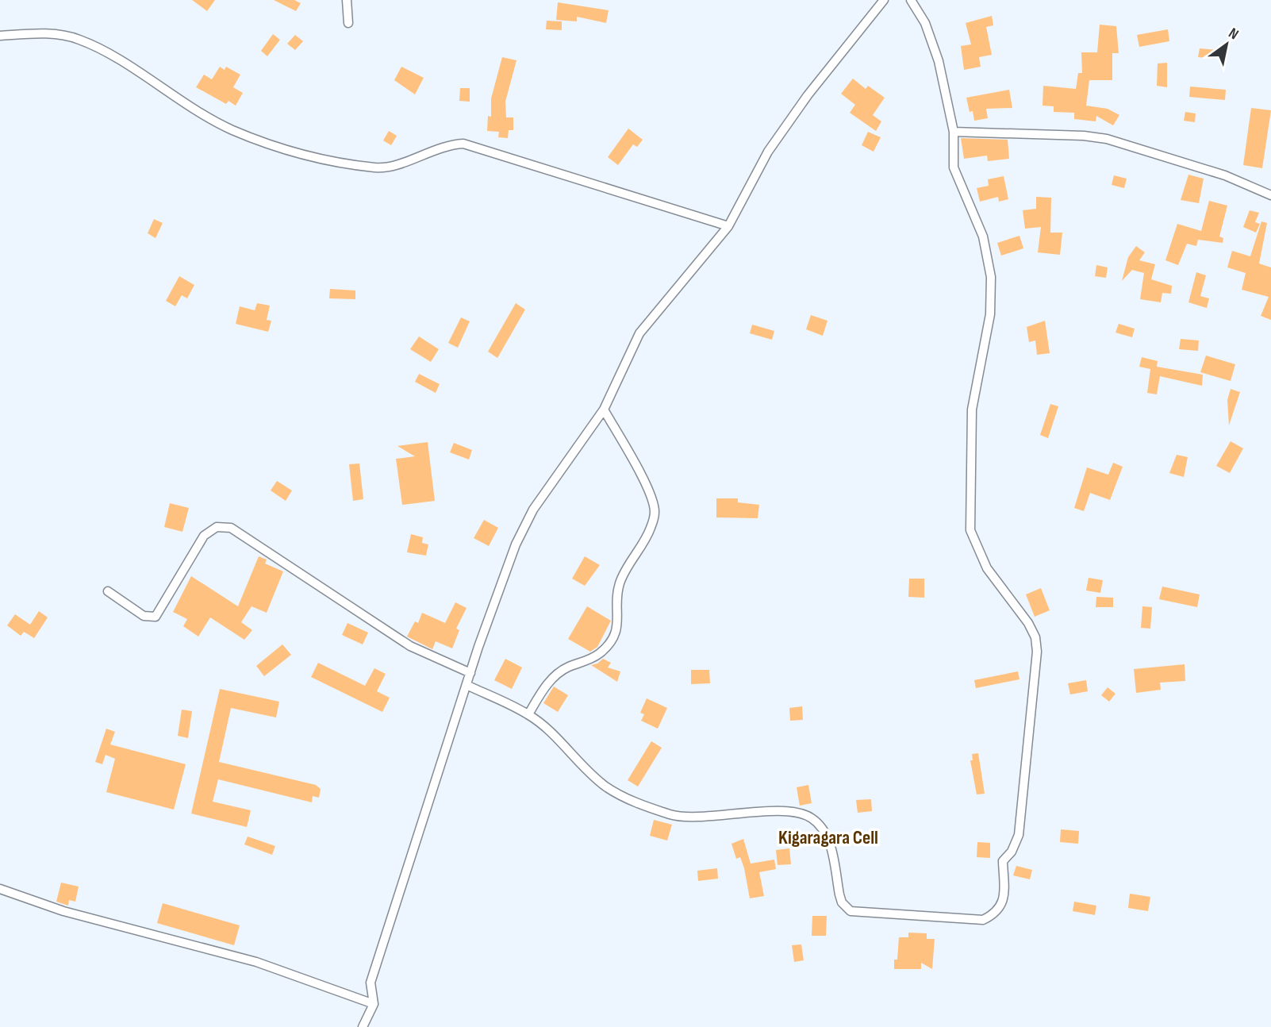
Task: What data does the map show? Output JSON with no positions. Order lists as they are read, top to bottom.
{
  "districts": ["Kigaragara Cell"],
  "north": "top right"
}
